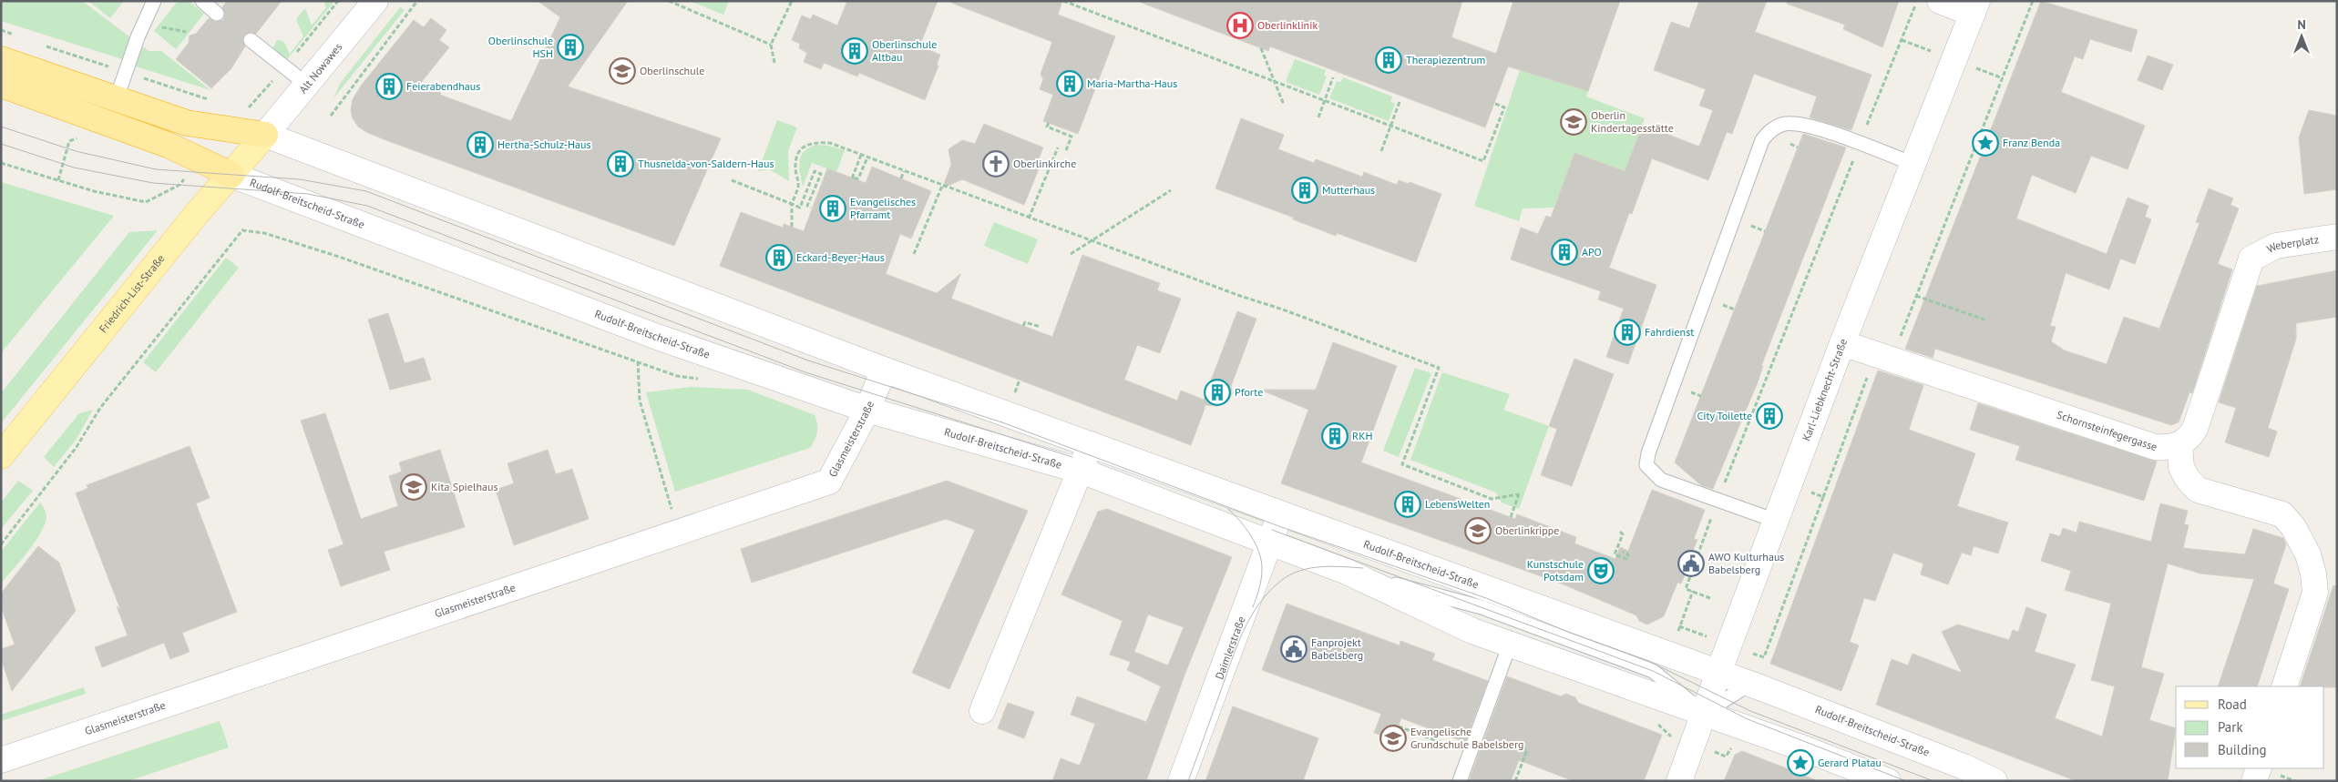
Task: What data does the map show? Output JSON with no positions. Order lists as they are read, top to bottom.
{
  "streets": {
    "main road": ["Friedrich-List-Straße"],
    "street": [
      "Alt Nowawes",
      "Rudolf-Breitscheid-Straße",
      "Weberplatz",
      "Karl-Liebknecht-Straße",
      "Schornsteinfegergasse",
      "Glasmeisterstraße",
      "Daimlerstraße"
    ]
  },
  "crossings": [
    ["Alt Nowawes", "Rudolf-Breitscheid-Straße"],
    ["Alt Nowawes", "Friedrich-List-Straße"],
    ["Rudolf-Breitscheid-Straße", "Friedrich-List-Straße"],
    ["Rudolf-Breitscheid-Straße", "Karl-Liebknecht-Straße"],
    ["Rudolf-Breitscheid-Straße", "Glasmeisterstraße"],
    ["Rudolf-Breitscheid-Straße", "Daimlerstraße"],
    ["Weberplatz", "Schornsteinfegergasse"],
    ["Karl-Liebknecht-Straße", "Schornsteinfegergasse"]
  ],
  "places": {
    "hospital": ["Oberlinklinik"],
    "building": [
      "Oberlinschule HSH",
      "Oberlinschule Altbau",
      "Therapiezentrum",
      "Maria-Martha-Haus",
      "Feierabendhaus",
      "Hertha-Schulz-Haus",
      "Thusnelda-von-Saldern-Haus",
      "Mutterhaus",
      "Evangelisches Pfarramt",
      "APO",
      "Eckard-Beyer-Haus",
      "Fahrdienst",
      "Pforte",
      "City Toilette",
      "RKH",
      "LebensWelten"
    ],
    "school or university": [
      "Oberlinschule",
      "Oberlin Kindertagesstätte",
      "Kita Spielhaus",
      "Oberlinkrippe",
      "Evangelische Grundschule Babelsberg"
    ],
    "place": ["Franz Benda", "Gerard Platau"],
    "church": ["Oberlinkirche"],
    "public building": ["AWO Kulturhaus Babelsberg", "Fanprojekt Babelsberg"],
    "theatre": ["Kunstschule Potsdam"]
  },
  "legend": ["Road", "Park", "Building"],
  "north": "top"
}
